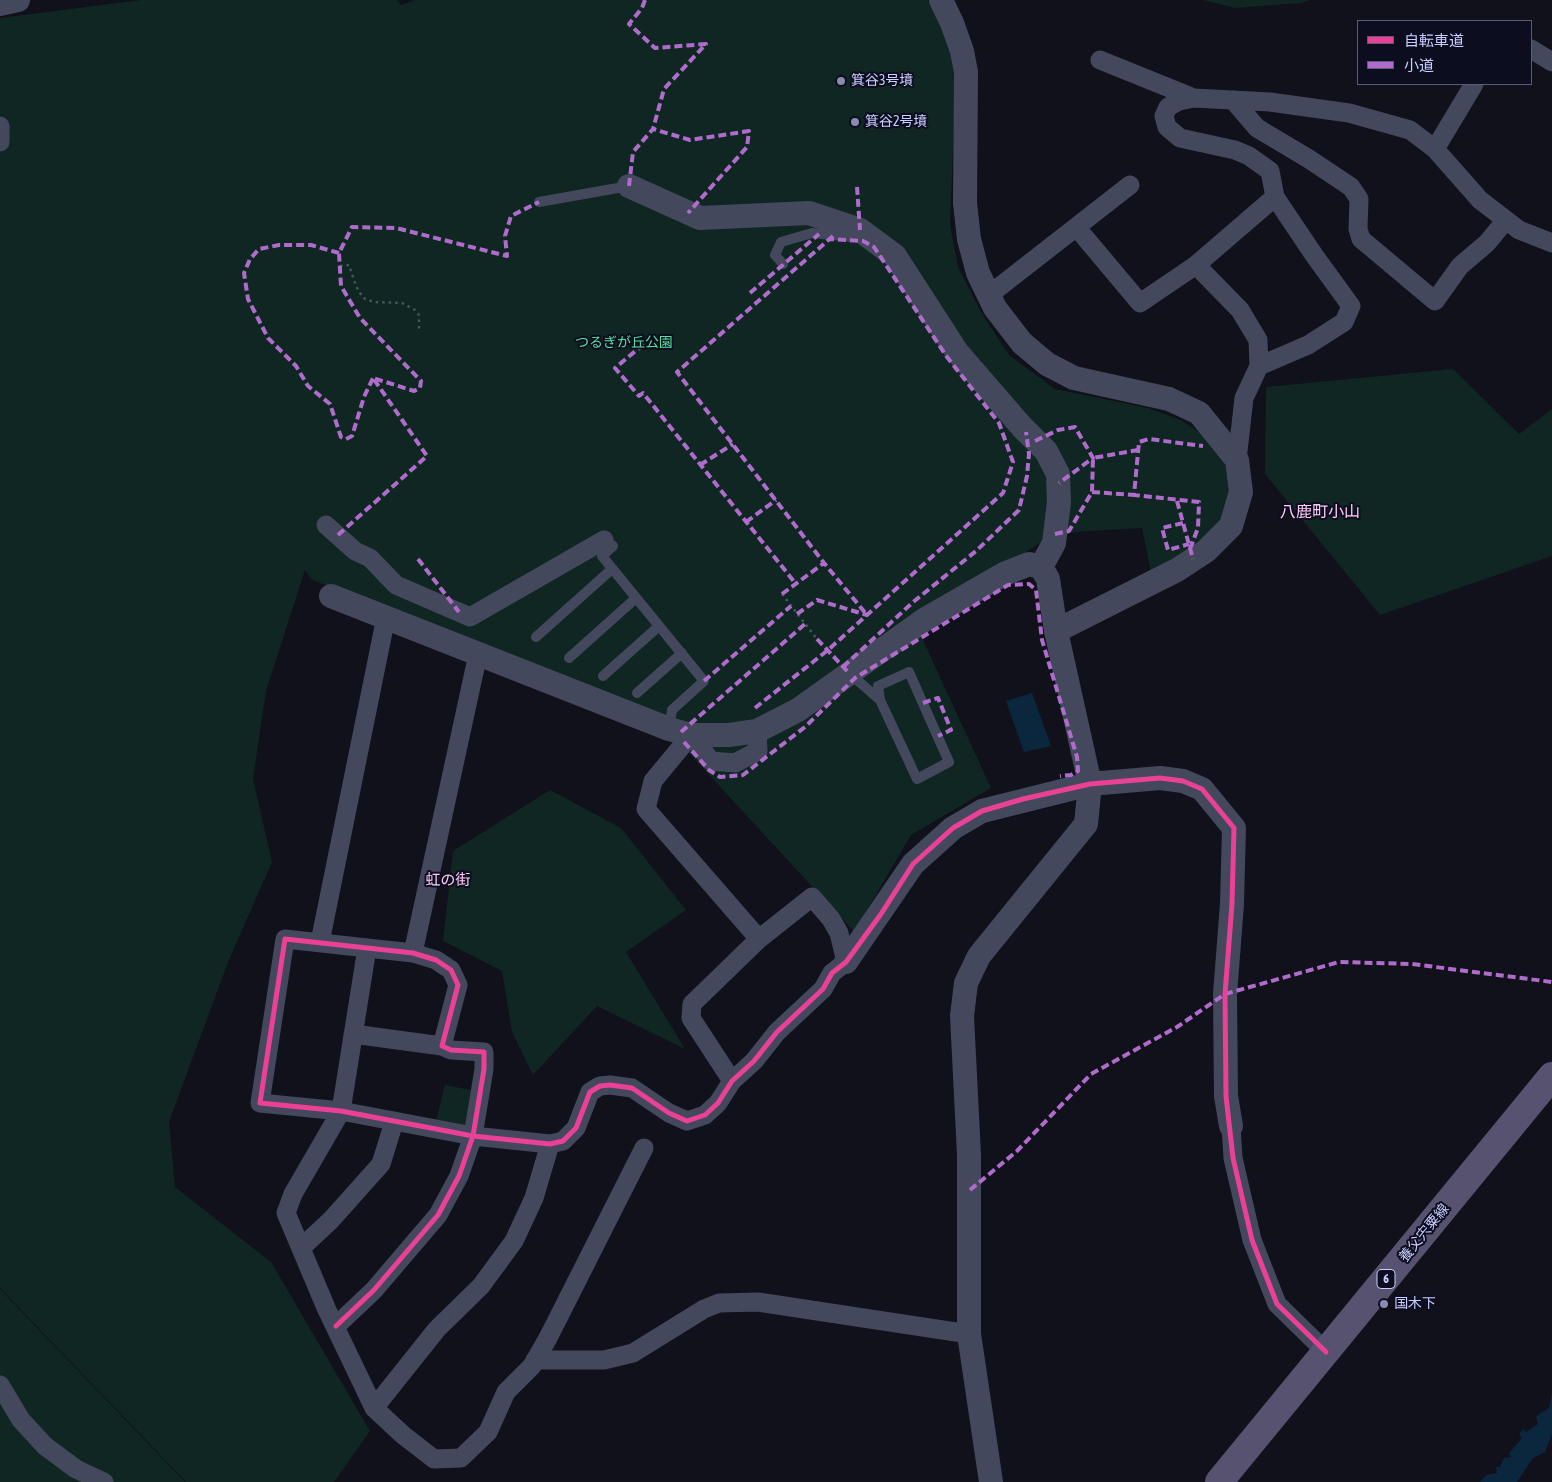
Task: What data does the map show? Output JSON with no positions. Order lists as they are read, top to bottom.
{
  "streets": {
    "main road": ["養父宍粟線", "6"]
  },
  "districts": ["八鹿町小山", "虹の街"],
  "parks": ["つるぎが丘公園"],
  "places": ["箕谷3号墳", "箕谷2号墳", "国木下"],
  "legend": ["自転車道", "小道"]
}
